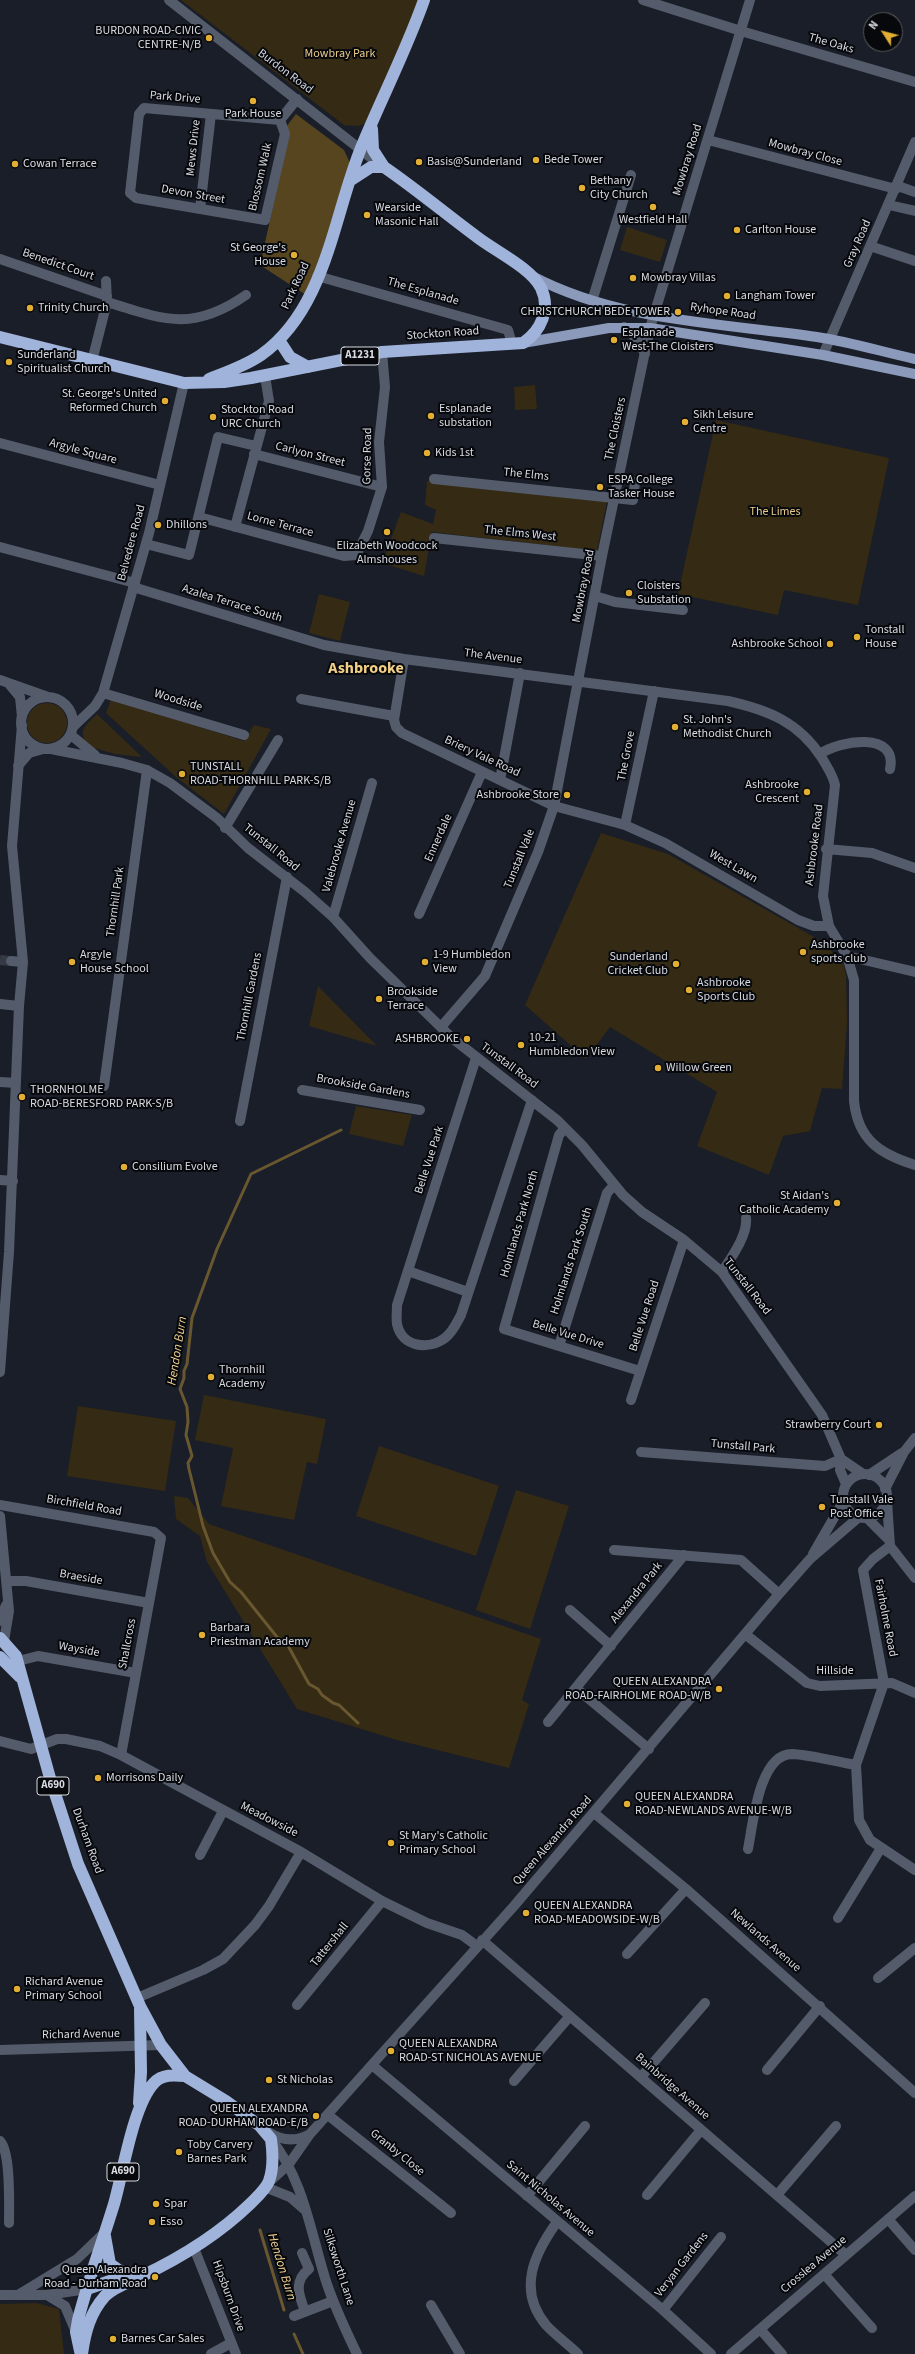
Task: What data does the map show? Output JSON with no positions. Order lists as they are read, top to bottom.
{
  "streets": {
    "highway": [
      "Burdon Road",
      "Park Road",
      "Stockton Road",
      "A1231",
      "A690",
      "Durham Road"
    ],
    "main road": ["Ryhope Road"],
    "street": [
      "The Oaks",
      "Park Drive",
      "Mews Drive",
      "Mowbray Close",
      "Mowbray Road",
      "Blossom Walk",
      "Devon Street",
      "Gray Road",
      "Benedict Court",
      "The Esplanade",
      "The Cloisters",
      "Argyle Square",
      "Carlyon Street",
      "Gorse Road",
      "The Elms",
      "Lorne Terrace",
      "The Elms West",
      "Belvedere Road",
      "Azalea Terrace South",
      "The Avenue",
      "Woodside",
      "The Grove",
      "Briery Vale Road",
      "Ennerdale",
      "Ashbrooke Road",
      "Valebrooke Avenue",
      "Tunstall Road",
      "Tunstall Vale",
      "West Lawn",
      "Thornhill Park",
      "Thornhill Gardens",
      "Brookside Gardens",
      "Belle Vue Park",
      "Holmlands Park North",
      "Holmlands Park South",
      "Belle Vue Road",
      "Belle Vue Drive",
      "Tunstall Park",
      "Birchfield Road",
      "Braeside",
      "Alexandra Park",
      "Fairholme Road",
      "Shallcross",
      "Wayside",
      "Hillside",
      "Meadowside",
      "Queen Alexandra Road",
      "Newlands Avenue",
      "Tattershall",
      "Richard Avenue",
      "Bainbridge Avenue",
      "Granby Close",
      "Saint Nicholas Avenue",
      "Veryan Gardens",
      "Crosslea Avenue",
      "Silksworth Lane",
      "Hipsburn Drive"
    ]
  },
  "crossings": [
    ["The Oaks", "Mowbray Road"],
    ["Burdon Road", "Park Road"],
    ["Burdon Road", "Ryhope Road"],
    ["Burdon Road", "A1231"],
    ["Park Drive", "Mews Drive"],
    ["Park Drive", "Blossom Walk"],
    ["Park Drive", "Devon Street"],
    ["Mews Drive", "Devon Street"],
    ["Mowbray Close", "Mowbray Road"],
    ["Mowbray Close", "Gray Road"],
    ["Mowbray Road", "Ryhope Road"],
    ["Mowbray Road", "The Cloisters"],
    ["Mowbray Road", "The Elms"],
    ["Mowbray Road", "The Elms West"],
    ["Mowbray Road", "The Avenue"],
    ["Mowbray Road", "Ashbrooke Road"],
    ["Mowbray Road", "Tunstall Vale"],
    ["Blossom Walk", "Devon Street"],
    ["Gray Road", "Ryhope Road"],
    ["Park Road", "The Esplanade"],
    ["Park Road", "Stockton Road"],
    ["Park Road", "A1231"],
    ["The Esplanade", "Stockton Road"],
    ["The Esplanade", "A1231"],
    ["Ryhope Road", "A1231"],
    ["Stockton Road", "A1231"],
    ["Stockton Road", "Gorse Road"],
    ["Stockton Road", "Belvedere Road"],
    ["The Cloisters", "The Elms"],
    ["Argyle Square", "Belvedere Road"],
    ["Carlyon Street", "Gorse Road"],
    ["Carlyon Street", "Lorne Terrace"],
    ["Gorse Road", "Lorne Terrace"],
    ["Belvedere Road", "Azalea Terrace South"],
    ["Belvedere Road", "Woodside"],
    ["Belvedere Road", "Tunstall Road"],
    ["Azalea Terrace South", "The Avenue"],
    ["The Avenue", "Ashbrooke Road"],
    ["The Avenue", "Tunstall Vale"],
    ["The Grove", "Briery Vale Road"],
    ["The Grove", "Ashbrooke Road"],
    ["The Grove", "West Lawn"],
    ["Briery Vale Road", "Ennerdale"],
    ["Briery Vale Road", "Tunstall Vale"],
    ["Briery Vale Road", "West Lawn"],
    ["Ashbrooke Road", "Tunstall Vale"],
    ["Ashbrooke Road", "West Lawn"],
    ["Valebrooke Avenue", "Tunstall Road"],
    ["Tunstall Road", "Tunstall Vale"],
    ["Tunstall Road", "Thornhill Park"],
    ["Tunstall Road", "Thornhill Gardens"],
    ["Tunstall Road", "Belle Vue Park"],
    ["Tunstall Road", "Holmlands Park North"],
    ["Tunstall Road", "Holmlands Park South"],
    ["Tunstall Road", "Belle Vue Road"],
    ["Tunstall Road", "Tunstall Park"],
    ["Tunstall Road", "Queen Alexandra Road"],
    ["Holmlands Park North", "Belle Vue Drive"],
    ["Holmlands Park South", "Belle Vue Drive"],
    ["Belle Vue Road", "Belle Vue Drive"],
    ["Birchfield Road", "Shallcross"],
    ["Braeside", "Shallcross"],
    ["Alexandra Park", "Queen Alexandra Road"],
    ["Fairholme Road", "Hillside"],
    ["Shallcross", "Wayside"],
    ["Shallcross", "Meadowside"],
    ["Wayside", "Durham Road"],
    ["Hillside", "Queen Alexandra Road"],
    ["A690", "Durham Road"],
    ["Meadowside", "Durham Road"],
    ["Meadowside", "Queen Alexandra Road"],
    ["Meadowside", "Tattershall"],
    ["Meadowside", "Bainbridge Avenue"],
    ["Durham Road", "Queen Alexandra Road"],
    ["Durham Road", "Richard Avenue"],
    ["Durham Road", "Silksworth Lane"],
    ["Durham Road", "Hipsburn Drive"],
    ["Queen Alexandra Road", "Newlands Avenue"],
    ["Queen Alexandra Road", "Bainbridge Avenue"],
    ["Queen Alexandra Road", "Granby Close"],
    ["Queen Alexandra Road", "Saint Nicholas Avenue"],
    ["Queen Alexandra Road", "Silksworth Lane"],
    ["Bainbridge Avenue", "Crosslea Avenue"],
    ["Saint Nicholas Avenue", "Veryan Gardens"]
  ],
  "districts": ["Ashbrooke"],
  "water": ["Hendon Burn"],
  "parks": ["Mowbray Park", "The Limes"],
  "places": [
    "BURDON ROAD-CIVIC CENTRE-N/B",
    "Park House",
    "Bede Tower",
    "Basis@Sunderland",
    "Cowan Terrace",
    "Bethany City Church",
    "Westfield Hall",
    "Wearside Masonic Hall",
    "Carlton House",
    "St George's House",
    "Mowbray Villas",
    "Langham Tower",
    "Trinity Church",
    "CHRISTCHURCH BEDE TOWER",
    "Esplanade West-The Cloisters",
    "Sunderland Spiritualist Church",
    "St. George's United Reformed Church",
    "Esplanade substation",
    "Stockton Road URC Church",
    "Sikh Leisure Centre",
    "Kids 1st",
    "ESPA College Tasker House",
    "Dhillons",
    "Elizabeth Woodcock Almshouses",
    "Cloisters Substation",
    "Tonstall House",
    "Ashbrooke School",
    "St. John's Methodist Church",
    "TUNSTALL ROAD-THORNHILL PARK-S/B",
    "Ashbrooke Crescent",
    "Ashbrooke Store",
    "Ashbrooke sports club",
    "Argyle House School",
    "1-9 Humbledon View",
    "Sunderland Cricket Club",
    "Ashbrooke Sports Club",
    "Brookside Terrace",
    "ASHBROOKE",
    "10-21 Humbledon View",
    "Willow Green",
    "THORNHOLME ROAD-BERESFORD PARK-S/B",
    "Consilium Evolve",
    "St Aidan's Catholic Academy",
    "Thornhill Academy",
    "Strawberry Court",
    "Tunstall Vale Post Office",
    "Barbara Priestman Academy",
    "QUEEN ALEXANDRA ROAD-FAIRHOLME ROAD-W/B",
    "Morrisons Daily",
    "QUEEN ALEXANDRA ROAD-NEWLANDS AVENUE-W/B",
    "St Mary's Catholic Primary School",
    "QUEEN ALEXANDRA ROAD-MEADOWSIDE-W/B",
    "Richard Avenue Primary School",
    "QUEEN ALEXANDRA ROAD-ST NICHOLAS AVENUE",
    "St Nicholas",
    "QUEEN ALEXANDRA ROAD-DURHAM ROAD-E/B",
    "Toby Carvery Barnes Park",
    "Spar",
    "Esso",
    "Queen Alexandra Road - Durham Road",
    "Barnes Car Sales"
  ],
  "north": "top left"
}
